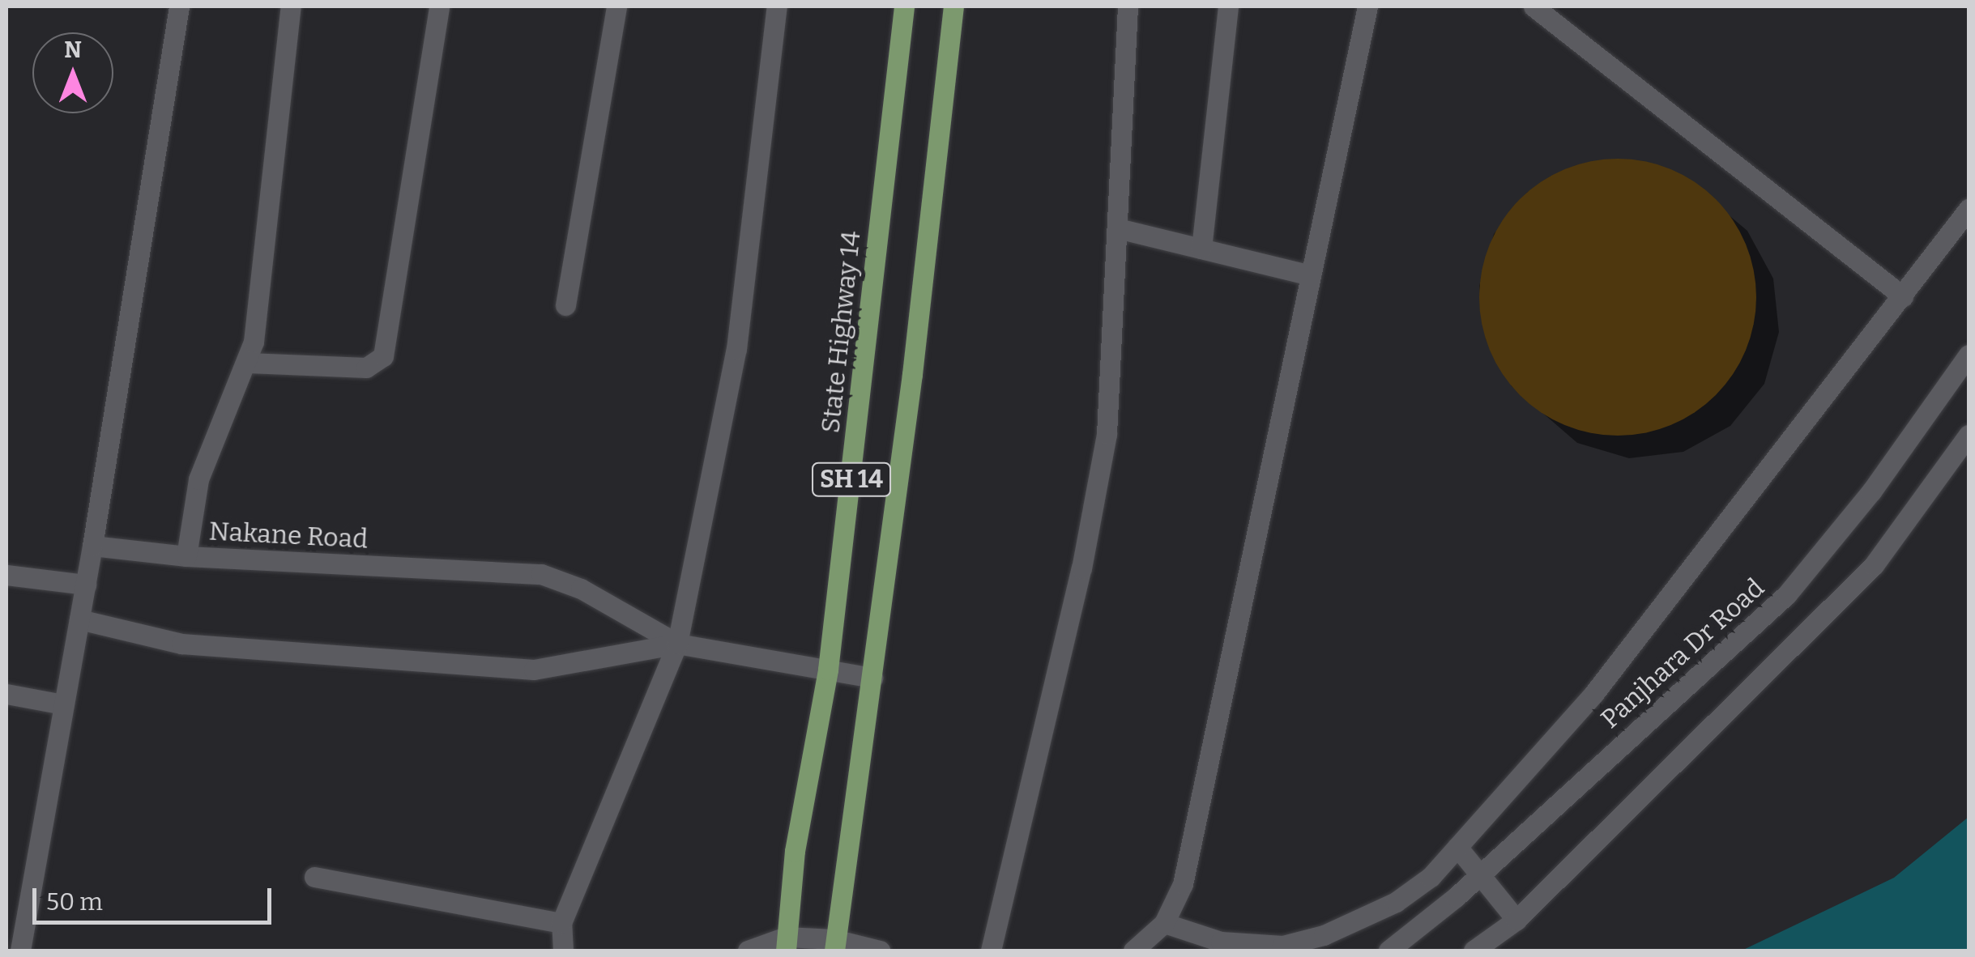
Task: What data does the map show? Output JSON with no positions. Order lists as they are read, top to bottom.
{
  "streets": {
    "main road": ["State Highway 14", "SH 14"],
    "street": ["Nakane Road", "Panjhara Dr Road"]
  },
  "crossings": [
    ["State Highway 14", "Nakane Road"],
    ["SH 14", "Nakane Road"]
  ],
  "scale_bar": "50 m",
  "north": "top"
}
